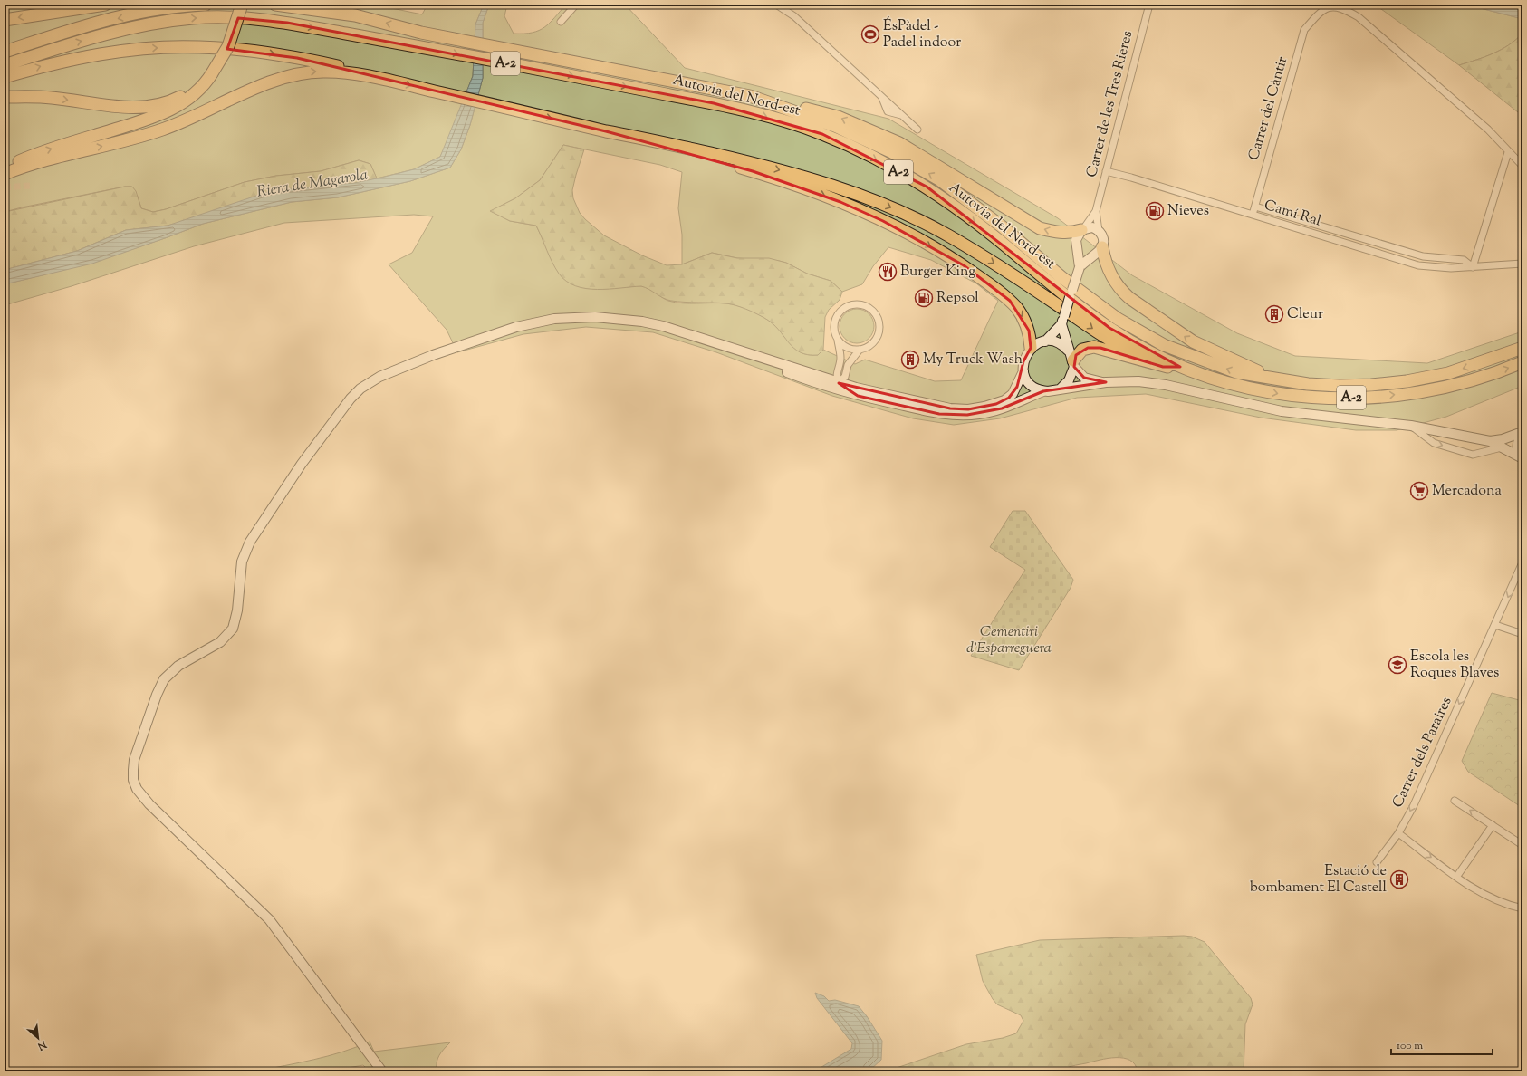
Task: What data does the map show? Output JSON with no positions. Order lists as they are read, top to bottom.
{
  "streets": {
    "highway": ["A-2", "Autovia del Nord-est"],
    "street": [
      "Carrer de les Tres Rieres",
      "Carrer del Càntir",
      "Camí Ral",
      "Carrer dels Paraires"
    ]
  },
  "crossings": [
    ["Carrer de les Tres Rieres", "Camí Ral"],
    ["Carrer del Càntir", "Camí Ral"]
  ],
  "one_way": ["Carrer dels Paraires"],
  "water": ["Riera de Magarola"],
  "parks": ["Cementiri d'Esparreguera"],
  "places": {
    "sports": ["ÉsPàdel - Padel indoor"],
    "fuel station": ["Nieves", "Repsol"],
    "restaurant": ["Burger King"],
    "building": ["Cleur", "My Truck Wash", "Estació de bombament El Castell"],
    "supermarket": ["Mercadona"],
    "school or university": ["Escola les Roques Blaves"]
  },
  "scale_bar": "100 m",
  "north": "bottom right"
}
